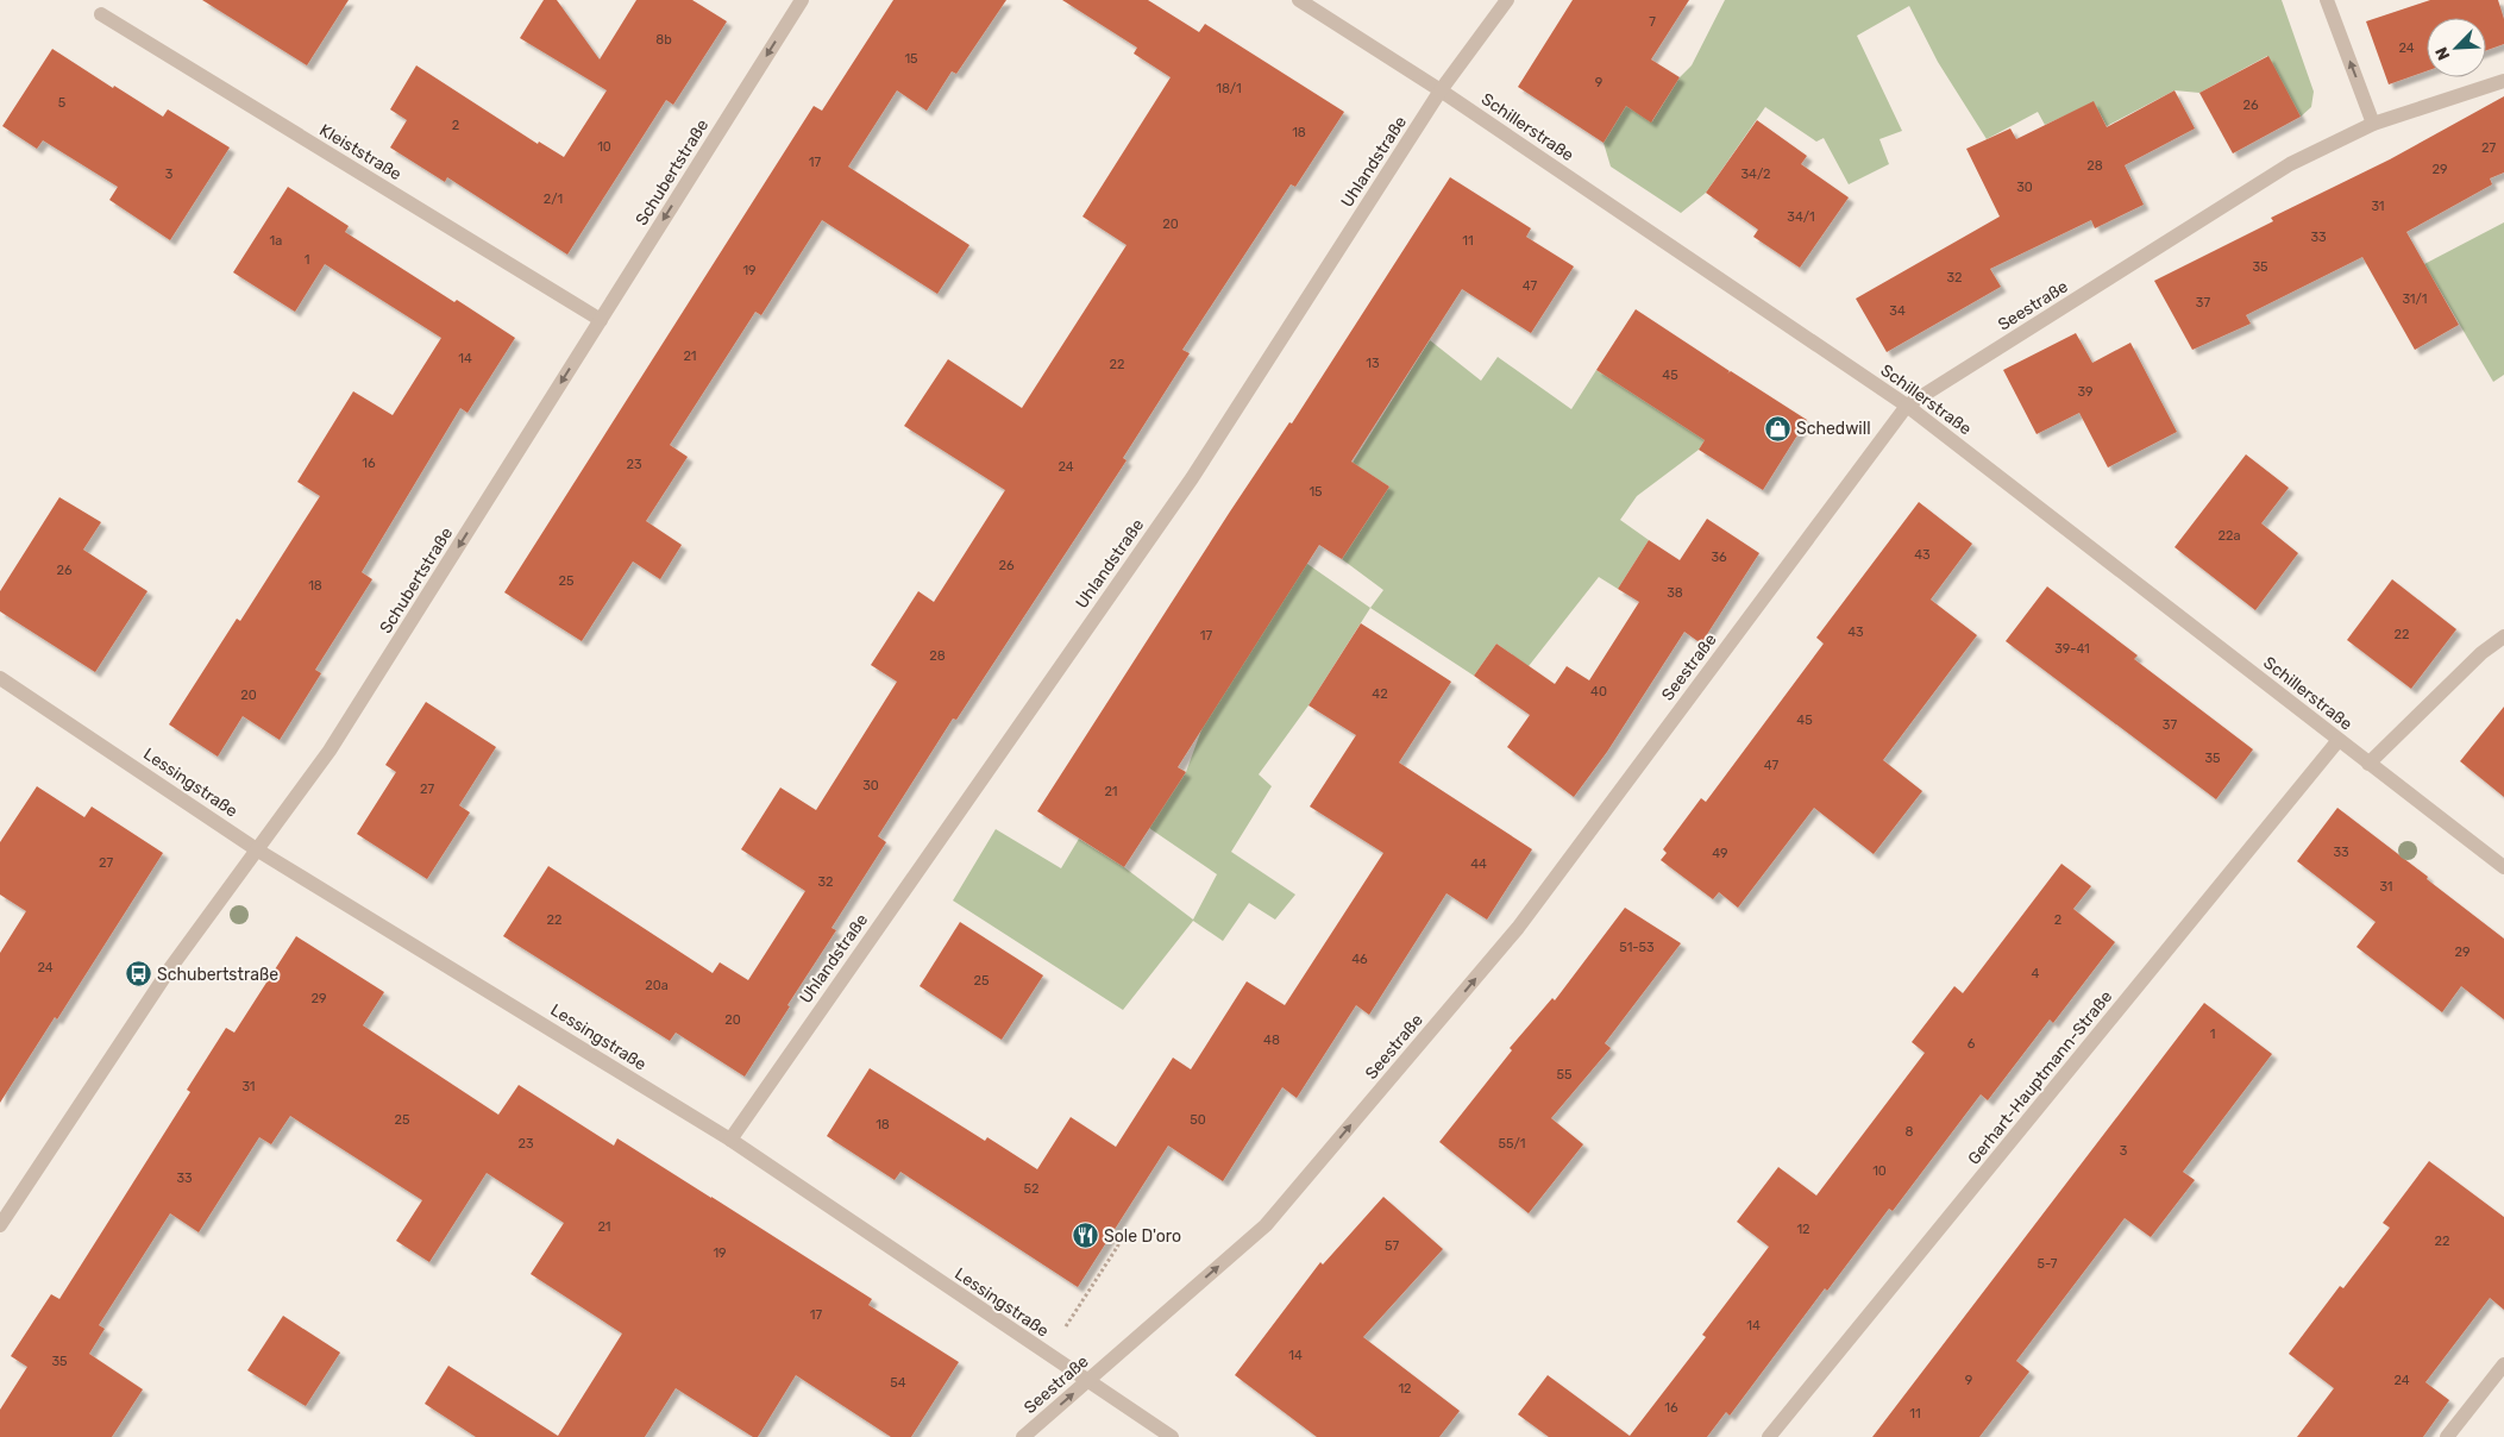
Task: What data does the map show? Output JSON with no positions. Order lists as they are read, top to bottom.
{
  "streets": {
    "street": [
      "Schillerstraße",
      "Kleiststraße",
      "Uhlandstraße",
      "Schubertstraße",
      "Seestraße",
      "Lessingstraße",
      "Gerhart-Hauptmann-Straße"
    ]
  },
  "crossings": [
    ["Schillerstraße", "Uhlandstraße"],
    ["Schillerstraße", "Seestraße"],
    ["Schillerstraße", "Gerhart-Hauptmann-Straße"],
    ["Kleiststraße", "Schubertstraße"],
    ["Uhlandstraße", "Lessingstraße"],
    ["Schubertstraße", "Lessingstraße"],
    ["Seestraße", "Lessingstraße"]
  ],
  "one_way": ["Schubertstraße", "Seestraße"],
  "places": {
    "shop": ["Schedwill"],
    "bus stop": ["Schubertstraße"],
    "restaurant": ["Sole D'oro"]
  },
  "house_numbers": [
    "7",
    "8b",
    "24",
    "15",
    "9",
    "18/1",
    "5",
    "26",
    "2",
    "18",
    "10",
    "27",
    "17",
    "28",
    "29",
    "3",
    "34/2",
    "30",
    "2/1",
    "31",
    "34/1",
    "20",
    "33",
    "1a",
    "11",
    "1",
    "35",
    "19",
    "32",
    "47",
    "31/1",
    "37",
    "34",
    "21",
    "14",
    "13",
    "22",
    "45",
    "39",
    "16",
    "23",
    "24",
    "15",
    "22a",
    "43",
    "36",
    "26",
    "26",
    "25",
    "18",
    "38",
    "43",
    "22",
    "17",
    "39-41",
    "28",
    "40",
    "42",
    "20",
    "45",
    "37",
    "35",
    "47",
    "30",
    "27",
    "21",
    "33",
    "49",
    "27",
    "44",
    "32",
    "31",
    "22",
    "2",
    "51-53",
    "29",
    "46",
    "24",
    "4",
    "25",
    "20a",
    "29",
    "20",
    "1",
    "48",
    "6",
    "55",
    "31",
    "25",
    "50",
    "18",
    "8",
    "23",
    "55/1",
    "3",
    "10",
    "33",
    "52",
    "21",
    "12",
    "22",
    "57",
    "19",
    "5-7",
    "17",
    "14",
    "14",
    "35",
    "9",
    "24",
    "54",
    "12",
    "16",
    "11"
  ],
  "north": "bottom left"
}
